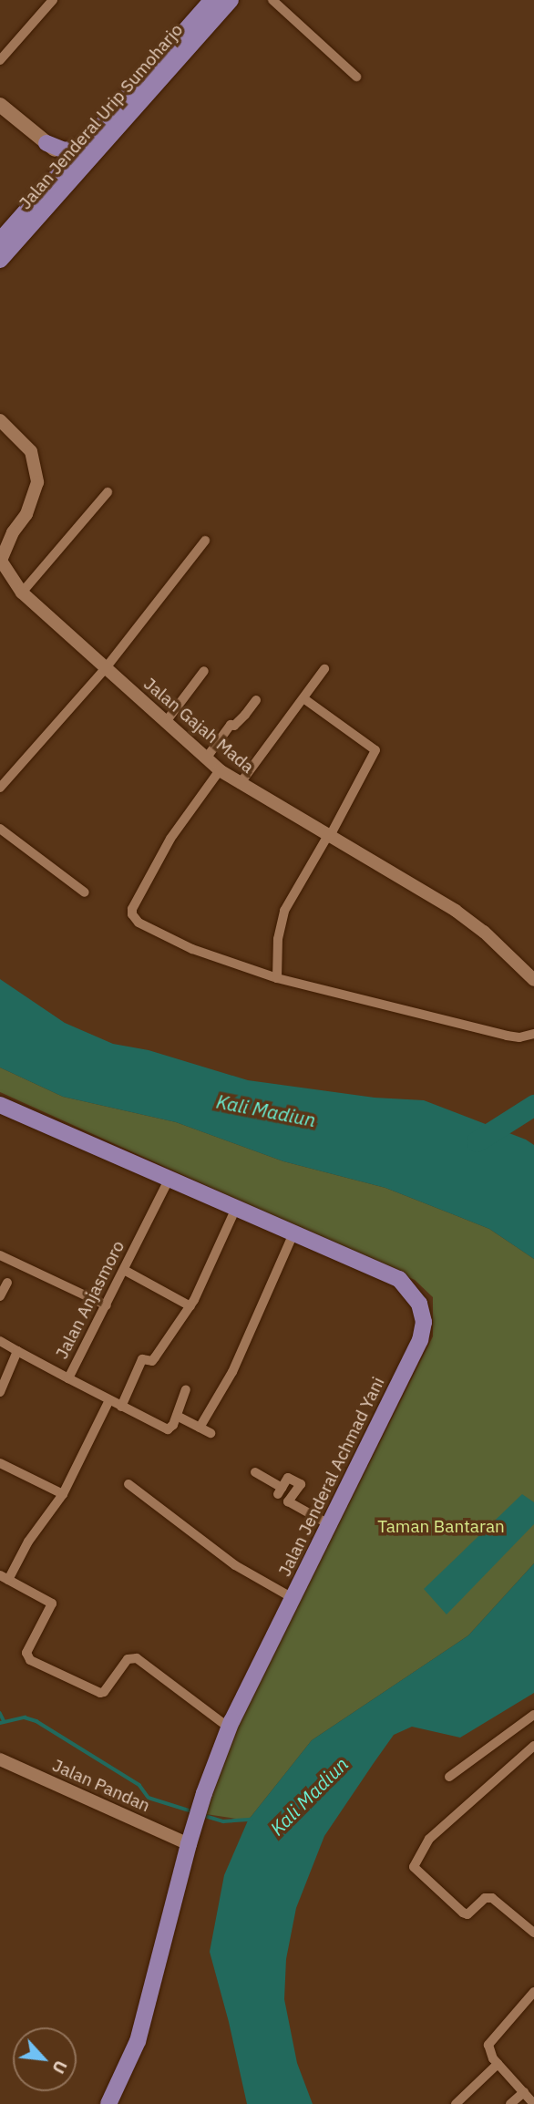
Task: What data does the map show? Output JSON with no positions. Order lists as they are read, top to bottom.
{
  "streets": {
    "highway": ["Jalan Jenderal Urip Sumoharjo", "Jalan Jenderal Achmad Yani"],
    "street": ["Jalan Gajah Mada", "Jalan Anjasmoro", "Jalan Pandan"]
  },
  "crossings": [
    ["Jalan Anjasmoro", "Jalan Jenderal Achmad Yani"],
    ["Jalan Jenderal Achmad Yani", "Jalan Pandan"]
  ],
  "water": ["Kali Madiun"],
  "parks": ["Taman Bantaran"],
  "north": "bottom right"
}
